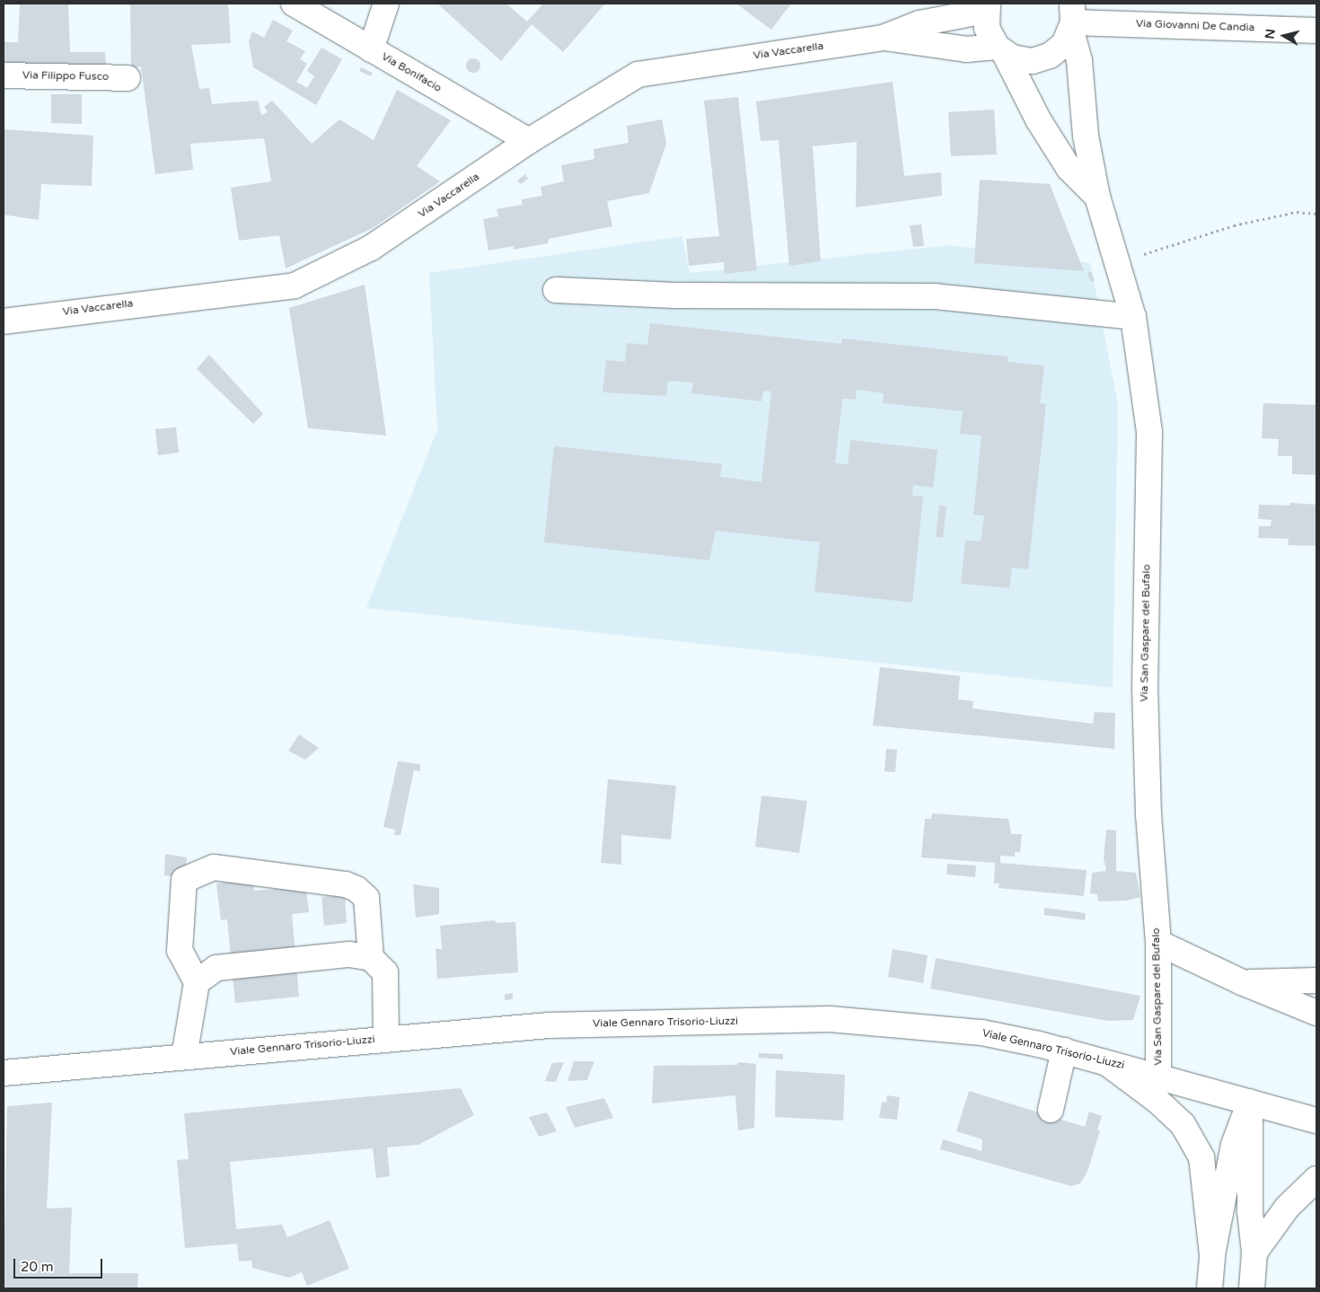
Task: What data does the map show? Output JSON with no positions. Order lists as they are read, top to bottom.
{
  "streets": {
    "street": [
      "Via Giovanni De Candia",
      "Via Vaccarella",
      "Via Bonifacio",
      "Via Filippo Fusco",
      "Via San Gaspare del Bufalo",
      "Viale Gennaro Trisorio-Liuzzi"
    ]
  },
  "crossings": [
    ["Via Giovanni De Candia", "Via Vaccarella"],
    ["Via Giovanni De Candia", "Via San Gaspare del Bufalo"],
    ["Via Vaccarella", "Via Bonifacio"],
    ["Via Vaccarella", "Via San Gaspare del Bufalo"],
    ["Via San Gaspare del Bufalo", "Viale Gennaro Trisorio-Liuzzi"]
  ],
  "scale_bar": "20 m",
  "north": "left"
}
